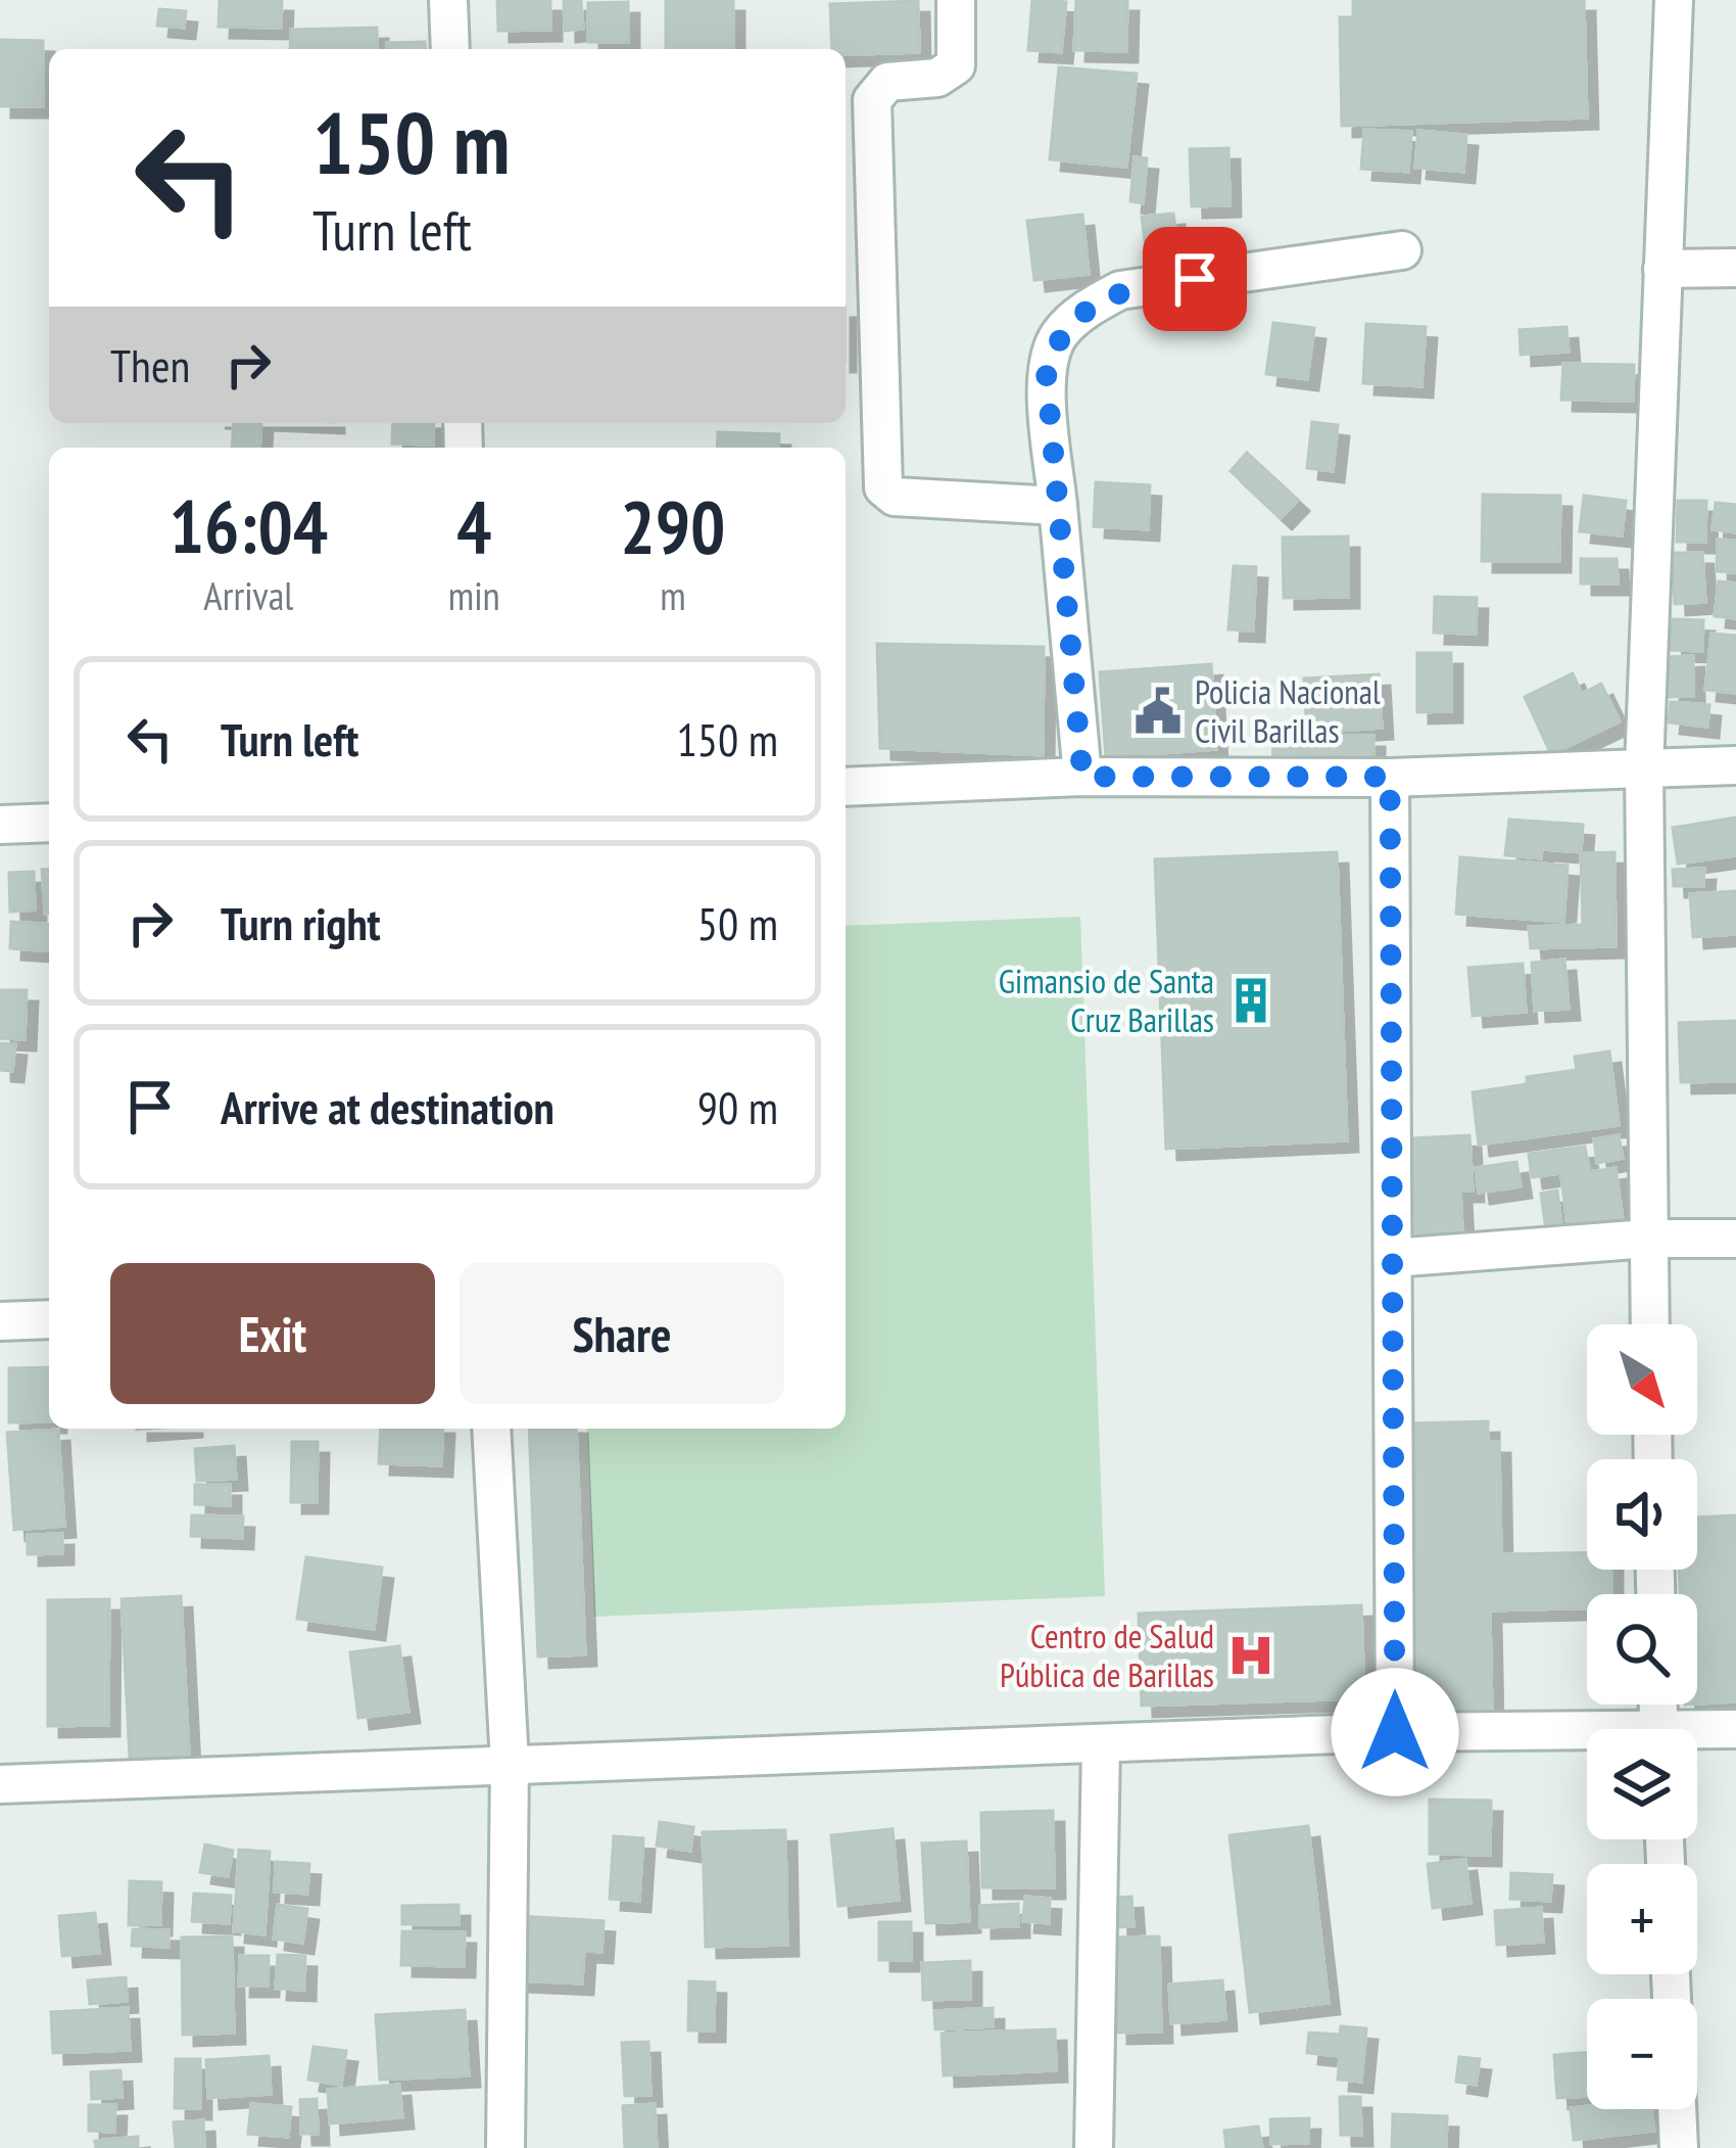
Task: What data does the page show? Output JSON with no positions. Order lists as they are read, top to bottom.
{
  "places": {
    "public building": ["Policia Nacional Civil Barillas"],
    "building": ["Gimansio de Santa Cruz Barillas"],
    "hospital": ["Centro de Salud Pública de Barillas"]
  },
  "north": "bottom right",
  "page": {
    "turn": ["150 m", "Turn left"],
    "then": "Then",
    "eta": [
      "16:04",
      "Arrival",
      "4",
      "min",
      "290",
      "m"
    ],
    "list": [
      {
        "name": "Turn left",
        "value": "150 m"
      },
      {
        "name": "Turn right",
        "value": "50 m"
      },
      {
        "name": "Arrive at destination",
        "value": "90 m"
      }
    ],
    "buttons": ["Exit", "Share"],
    "map_buttons": ["+", "−"]
  }
}
